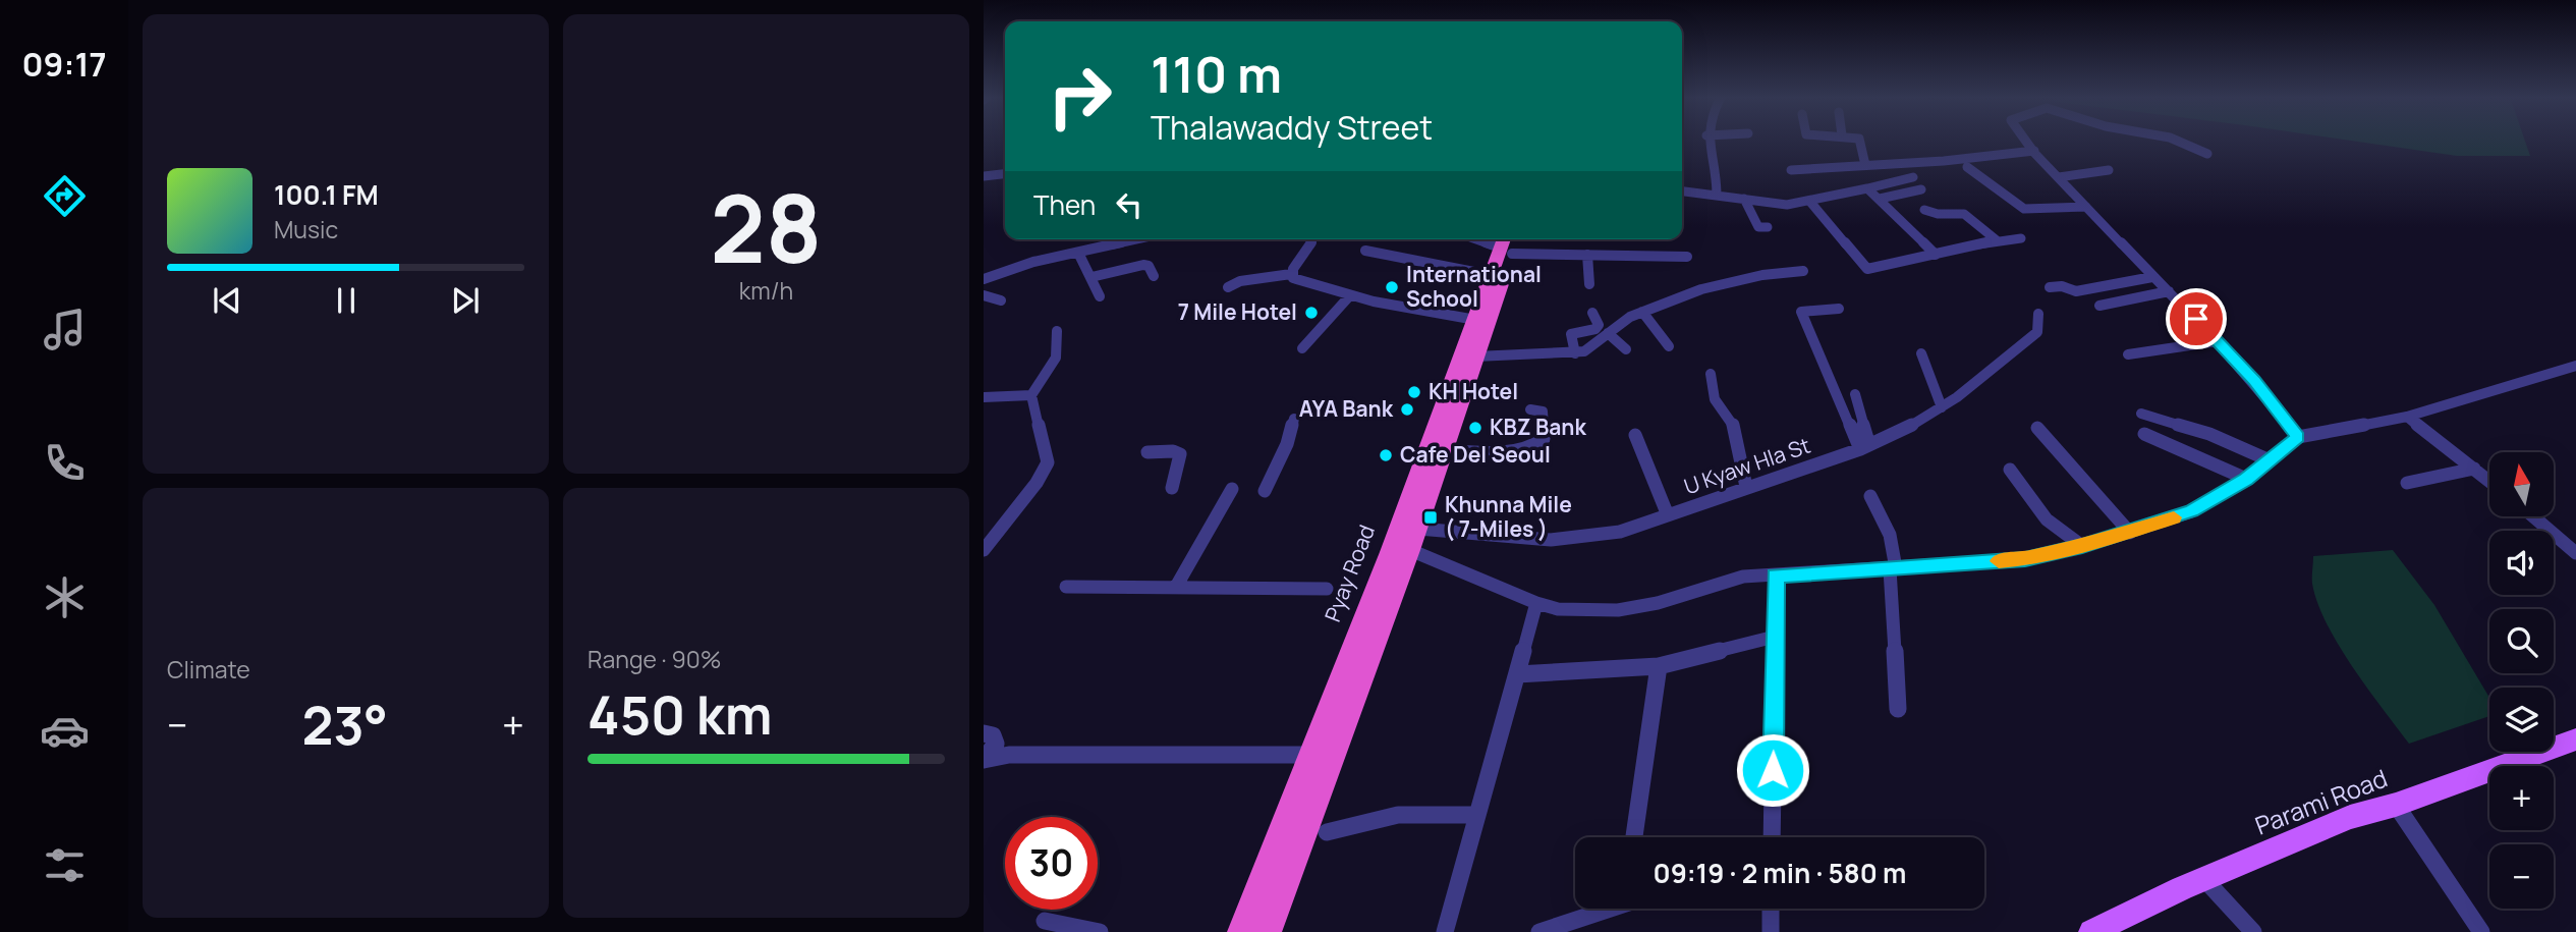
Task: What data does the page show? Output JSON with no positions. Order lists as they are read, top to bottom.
{
  "streets": {
    "highway": ["Pyay Road"],
    "main road": ["Parami Road"],
    "street": ["U Kyaw Hla St"]
  },
  "crossings": [
    ["U Kyaw Hla St", "Pyay Road"]
  ],
  "places": {
    "other": [
      "International School",
      "7 Mile Hotel",
      "KH Hotel",
      "AYA Bank",
      "KBZ Bank",
      "Cafe Del Seoul"
    ],
    "transit": ["Khunna Mile ( 7-Miles )"]
  },
  "north": "top",
  "page": {
    "tabs": "09:17",
    "tile": [
      ["28", "km/h"],
      "Climate",
      ["Range · 90%", "450 km"]
    ],
    "turn": ["110 m", "Thalawaddy Street"],
    "song": ["100.1 FM", "Music"],
    "then": "Then",
    "map_buttons": ["+", "−"],
    "heat": ["−", "23°", "+"],
    "limit": "30",
    "trip": "09:19 · 2 min · 580 m"
  }
}
